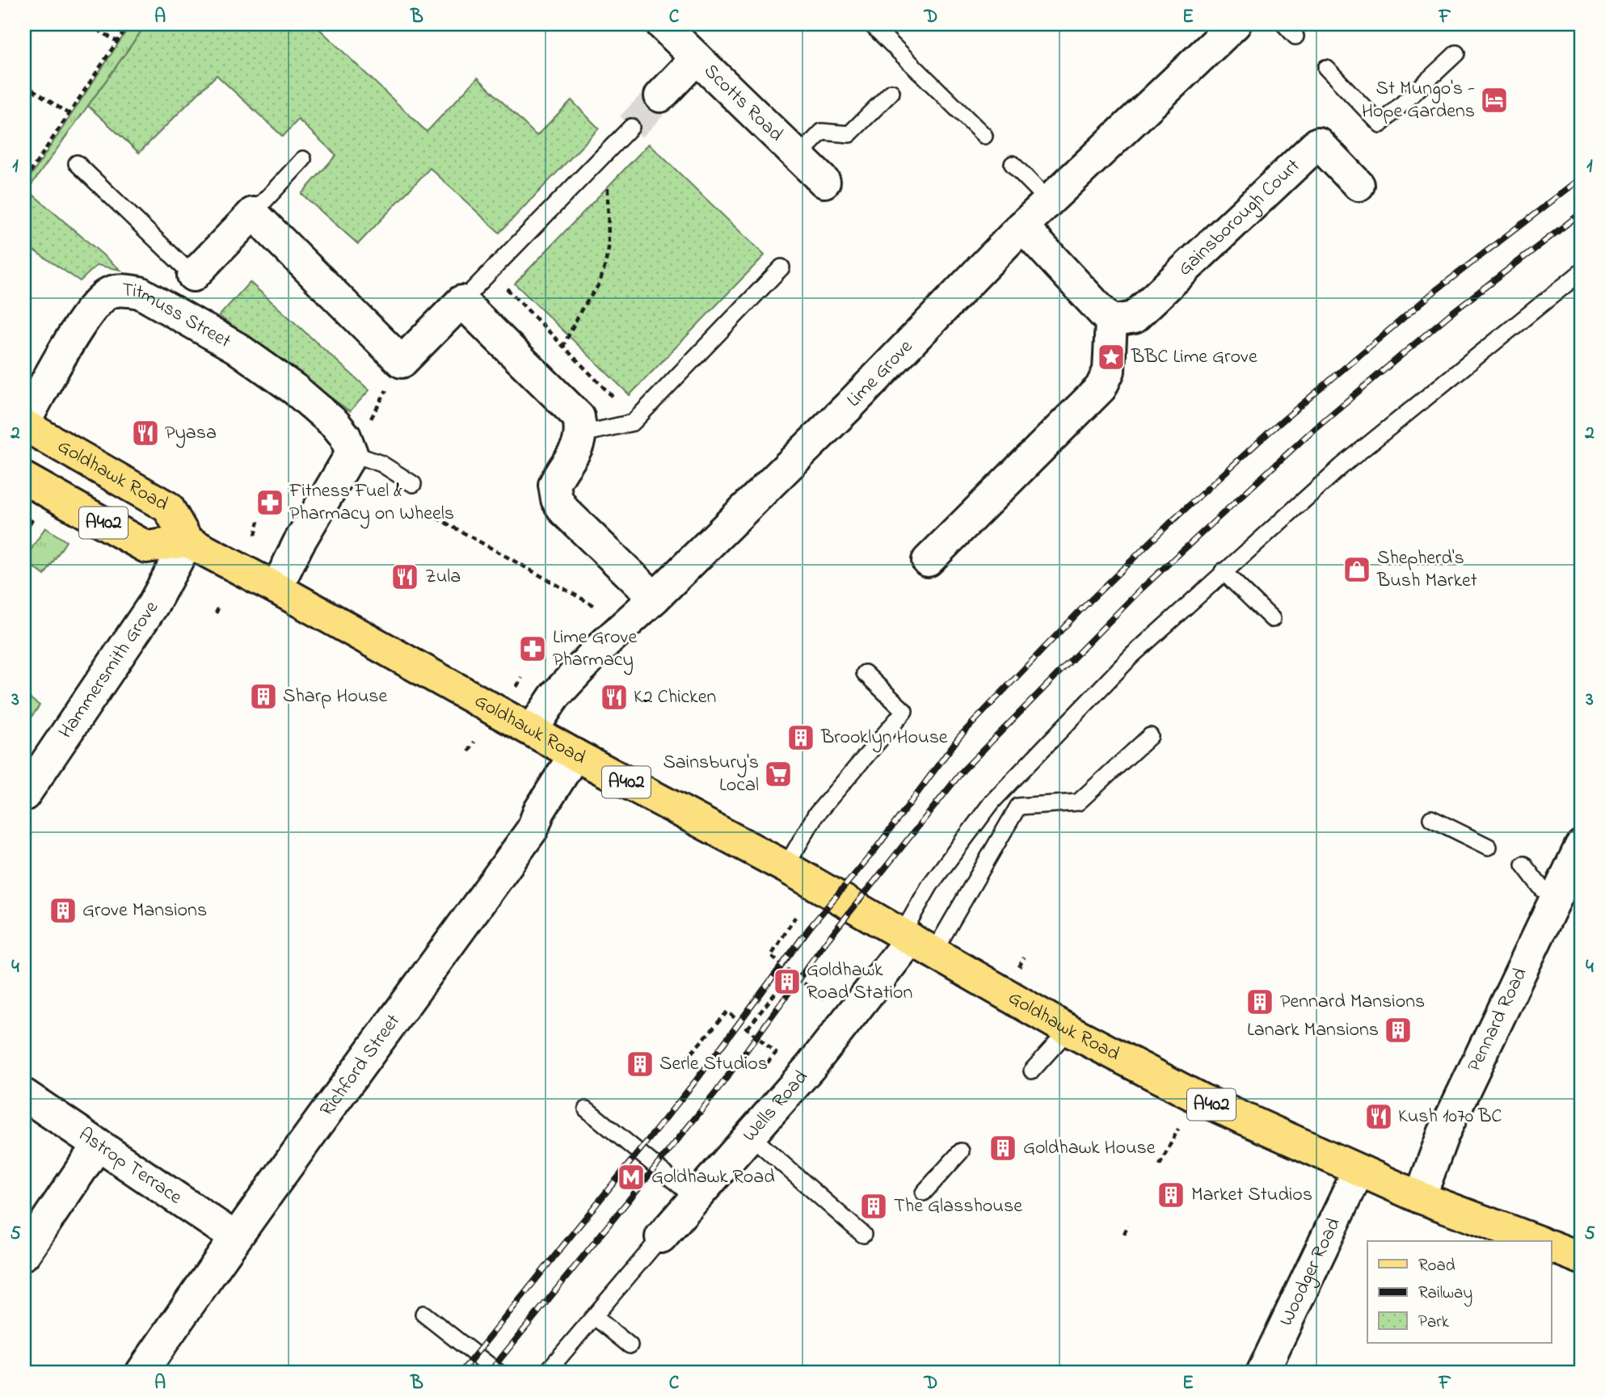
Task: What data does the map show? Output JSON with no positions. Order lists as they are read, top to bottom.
{
  "streets": {
    "main road": ["Goldhawk Road", "A402"],
    "street": [
      "Scotts Road",
      "Gainsborough Court",
      "Titmuss Street",
      "Lime Grove",
      "Hammersmith Grove",
      "Pennard Road",
      "Richford Street",
      "Wells Road",
      "Astrop Terrace",
      "Woodger Road"
    ]
  },
  "crossings": [
    ["Titmuss Street", "Goldhawk Road"],
    ["Lime Grove", "Goldhawk Road"],
    ["Goldhawk Road", "Hammersmith Grove"],
    ["Goldhawk Road", "Pennard Road"],
    ["Goldhawk Road", "Richford Street"],
    ["Goldhawk Road", "Wells Road"],
    ["Goldhawk Road", "Woodger Road"],
    ["Richford Street", "Astrop Terrace"]
  ],
  "places": {
    "hotel": ["St Mungo's - Hope Gardens"],
    "place": ["BBC Lime Grove"],
    "restaurant": [
      "Pyasa",
      "Zula",
      "K2 Chicken",
      "Kush 1070 BC"
    ],
    "pharmacy": ["Fitness Fuel & Pharmacy on Wheels", "Lime Grove Pharmacy"],
    "shop": ["Shepherd's Bush Market"],
    "building": [
      "Sharp House",
      "Brooklyn House",
      "Grove Mansions",
      "Goldhawk Road Station",
      "Pennard Mansions",
      "Lanark Mansions",
      "Serle Studios",
      "Goldhawk House",
      "Market Studios",
      "The Glasshouse"
    ],
    "supermarket": ["Sainsbury's Local"],
    "metro station": ["Goldhawk Road"]
  },
  "legend": ["Road", "Railway", "Park"],
  "grid": {
    "columns": [
      "A",
      "B",
      "C",
      "D",
      "E",
      "F"
    ],
    "rows": [
      "1",
      "2",
      "3",
      "4",
      "5"
    ]
  }
}
